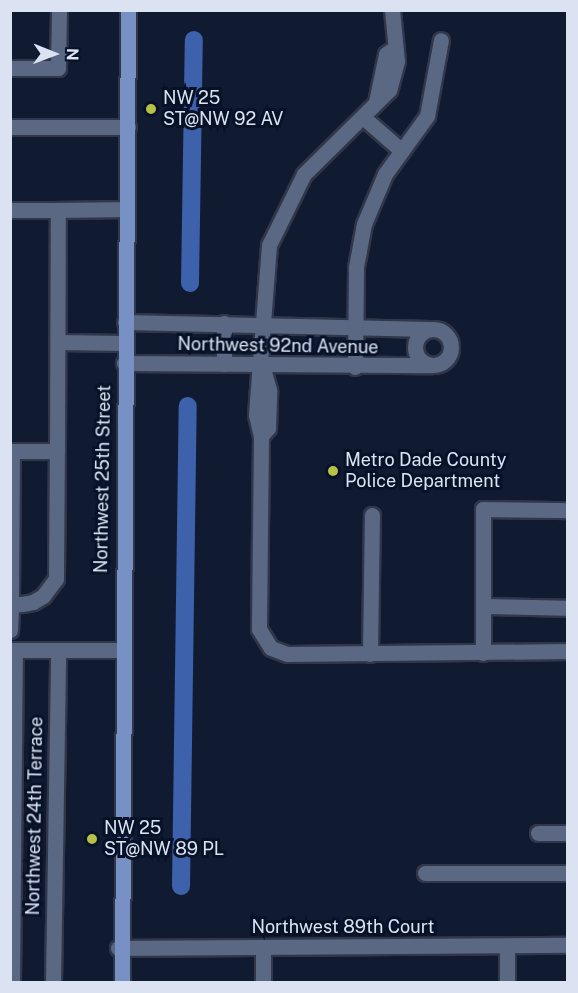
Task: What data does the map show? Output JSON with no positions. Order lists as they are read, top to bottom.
{
  "streets": {
    "main road": ["Northwest 25th Street"],
    "street": ["Northwest 92nd Avenue", "Northwest 24th Terrace", "Northwest 89th Court"]
  },
  "crossings": [
    ["Northwest 92nd Avenue", "Northwest 25th Street"],
    ["Northwest 25th Street", "Northwest 89th Court"]
  ],
  "places": ["NW 25 ST@NW 92 AV", "Metro Dade County Police Department", "NW 25 ST@NW 89 PL"],
  "north": "right"
}
